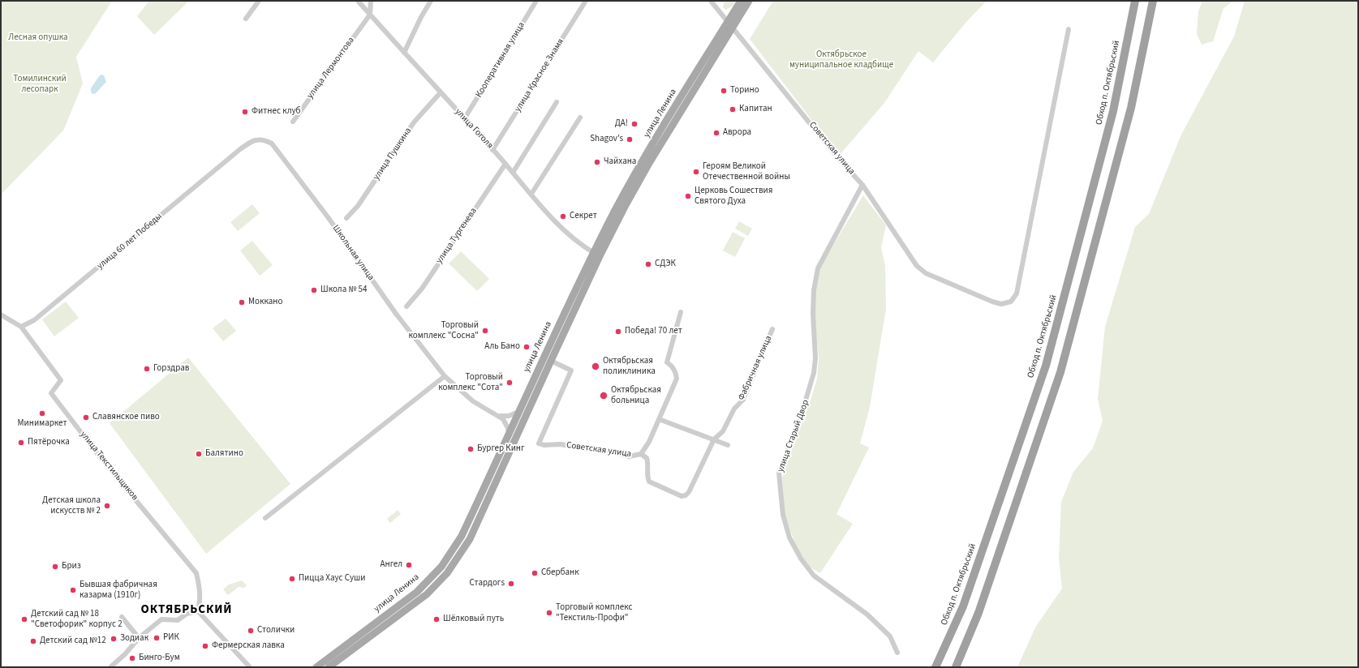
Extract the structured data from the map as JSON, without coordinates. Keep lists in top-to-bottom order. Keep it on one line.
{"streets":{"highway":["Обход п. Октябрьский"],"main road":["улица Ленина"],"street":["Кооперативная улица","улица Лермонтова","улица Красное Знамя","улица Гоголя","Советская улица","улица Пушкина","улица Тургенева","улица 60 лет Победы","Школьная улица","Фабричная улица","улица Старый Двор","улица Текстильщиков"]},"crossings":[["Кооперативная улица","улица Гоголя"],["улица Лермонтова","улица Гоголя"],["улица Красное Знамя","улица Гоголя"],["улица Ленина","улица Гоголя"],["улица Ленина","Советская улица"],["улица Гоголя","улица Пушкина"],["улица Гоголя","улица Тургенева"],["Советская улица","Фабричная улица"],["Советская улица","улица Старый Двор"],["улица 60 лет Победы","Школьная улица"],["улица 60 лет Победы","улица Текстильщиков"]],"districts":["ОКТЯБРЬСКИЙ"],"parks":["Лесная опушка","Октябрьское муниципальное кладбище","Томилинский лесопарк"],"places":["Торино","Капитан","Фитнес клуб","ДА!","Аврора","Shagov’s","Чайхана","Героям Великой Отечественной войны","Церковь Сошествия Святого Духа","Секрет","СДЭК","Школа № 54","Моккано","Торговый комплекс \"Сосна\"","Победа! 70 лет","Аль Бано","Октябрьская поликлиника","Горздрав","Торговый комплекс \"Сота\"","Октябрьская больница","Минимаркет","Славянское пиво","Пятёрочка","Бургер Кинг","Балятино","Детская школа искусств № 2","Ангел","Бриз","Сбербанк","Пицца Хаус Суши","Стардогs","Бывшая фабричная казарма (1910г)","Торговый комплекс \"Текстиль-Профи\"","Детский сад № 18 \"Светофорик\" корпус 2","Шёлковый путь","Столички","РИК","Зодиак","Детский сад №12","Фермерская лавка","Бинго-Бум"]}
